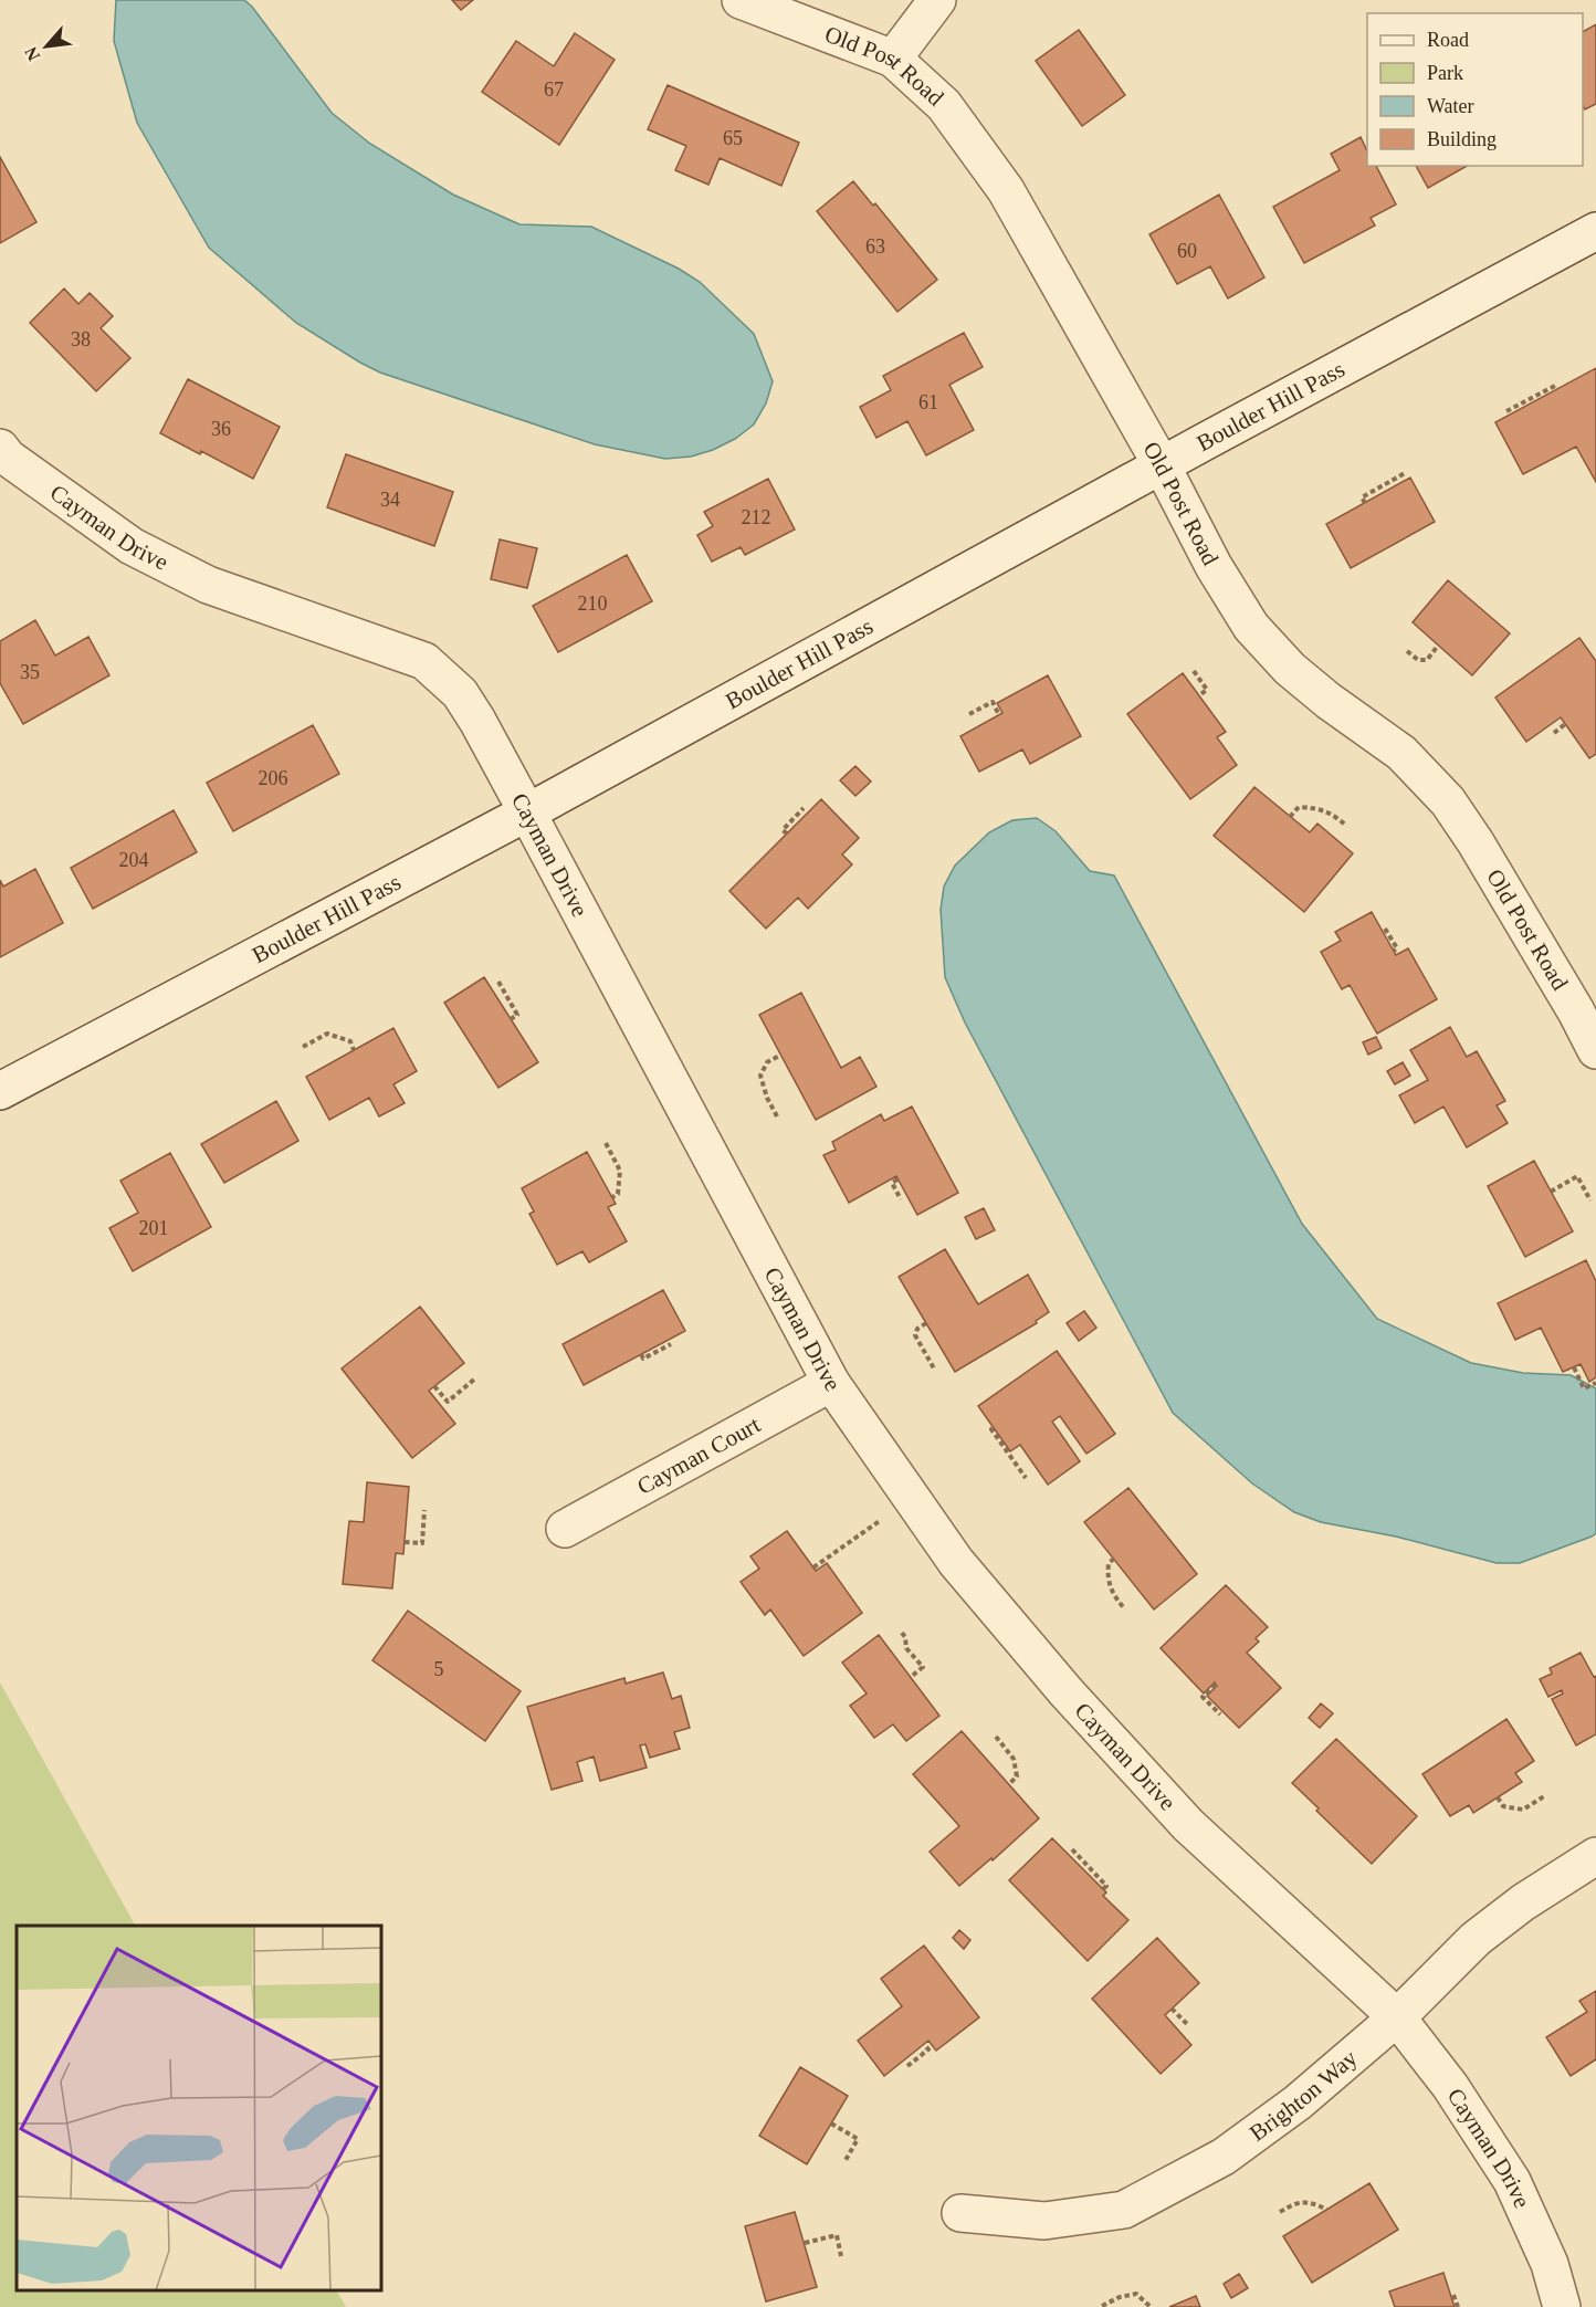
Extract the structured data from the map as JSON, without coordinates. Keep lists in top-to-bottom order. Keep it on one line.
{"streets":{"street":["Old Post Road","Boulder Hill Pass","Cayman Drive","Cayman Court","Brighton Way"]},"crossings":[["Old Post Road","Boulder Hill Pass"],["Boulder Hill Pass","Cayman Drive"],["Cayman Drive","Cayman Court"],["Cayman Drive","Brighton Way"]],"house_numbers":["67","65","63","60","38","61","36","34","212","210","35","206","204","201","5"],"legend":["Road","Park","Water","Building"],"north":"bottom left"}
